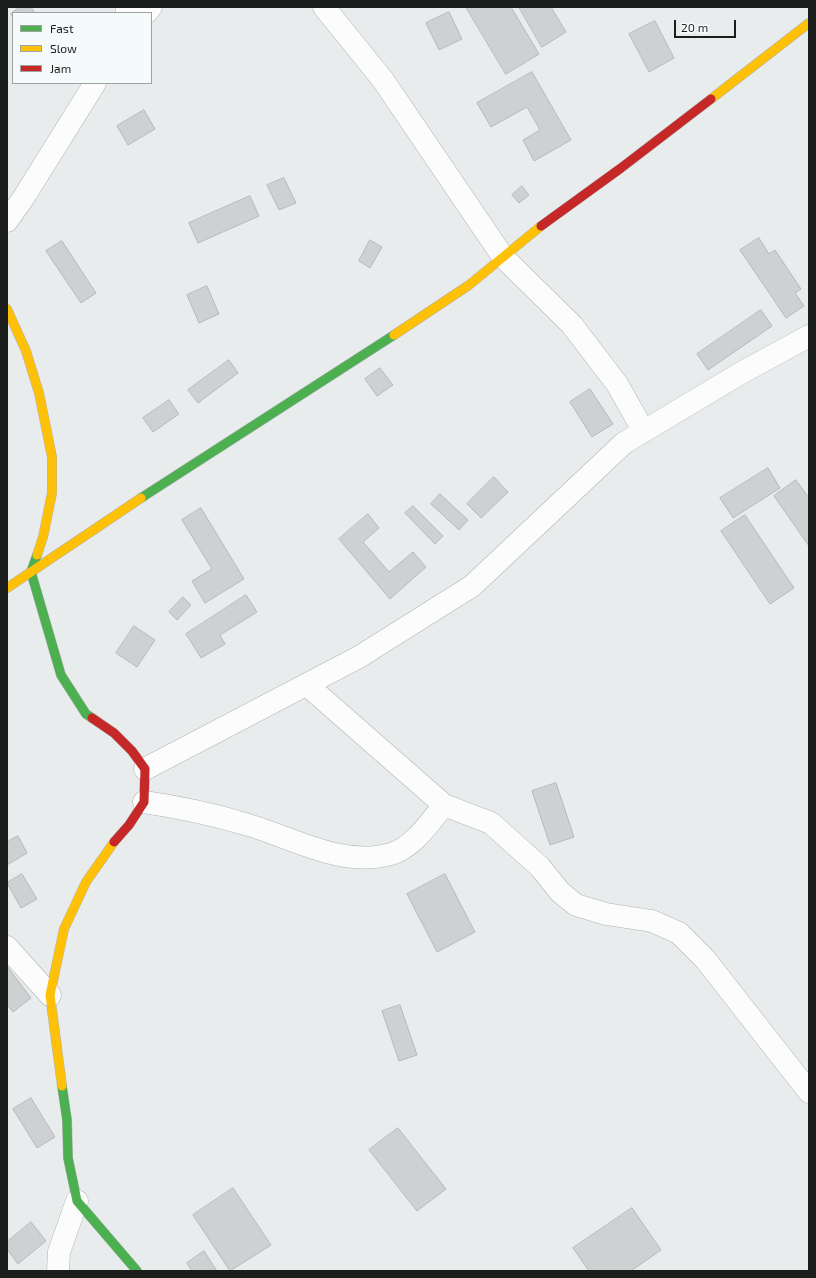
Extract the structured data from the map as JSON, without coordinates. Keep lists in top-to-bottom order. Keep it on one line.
{"legend":["Fast","Slow","Jam"],"scale_bar":"20 m"}
